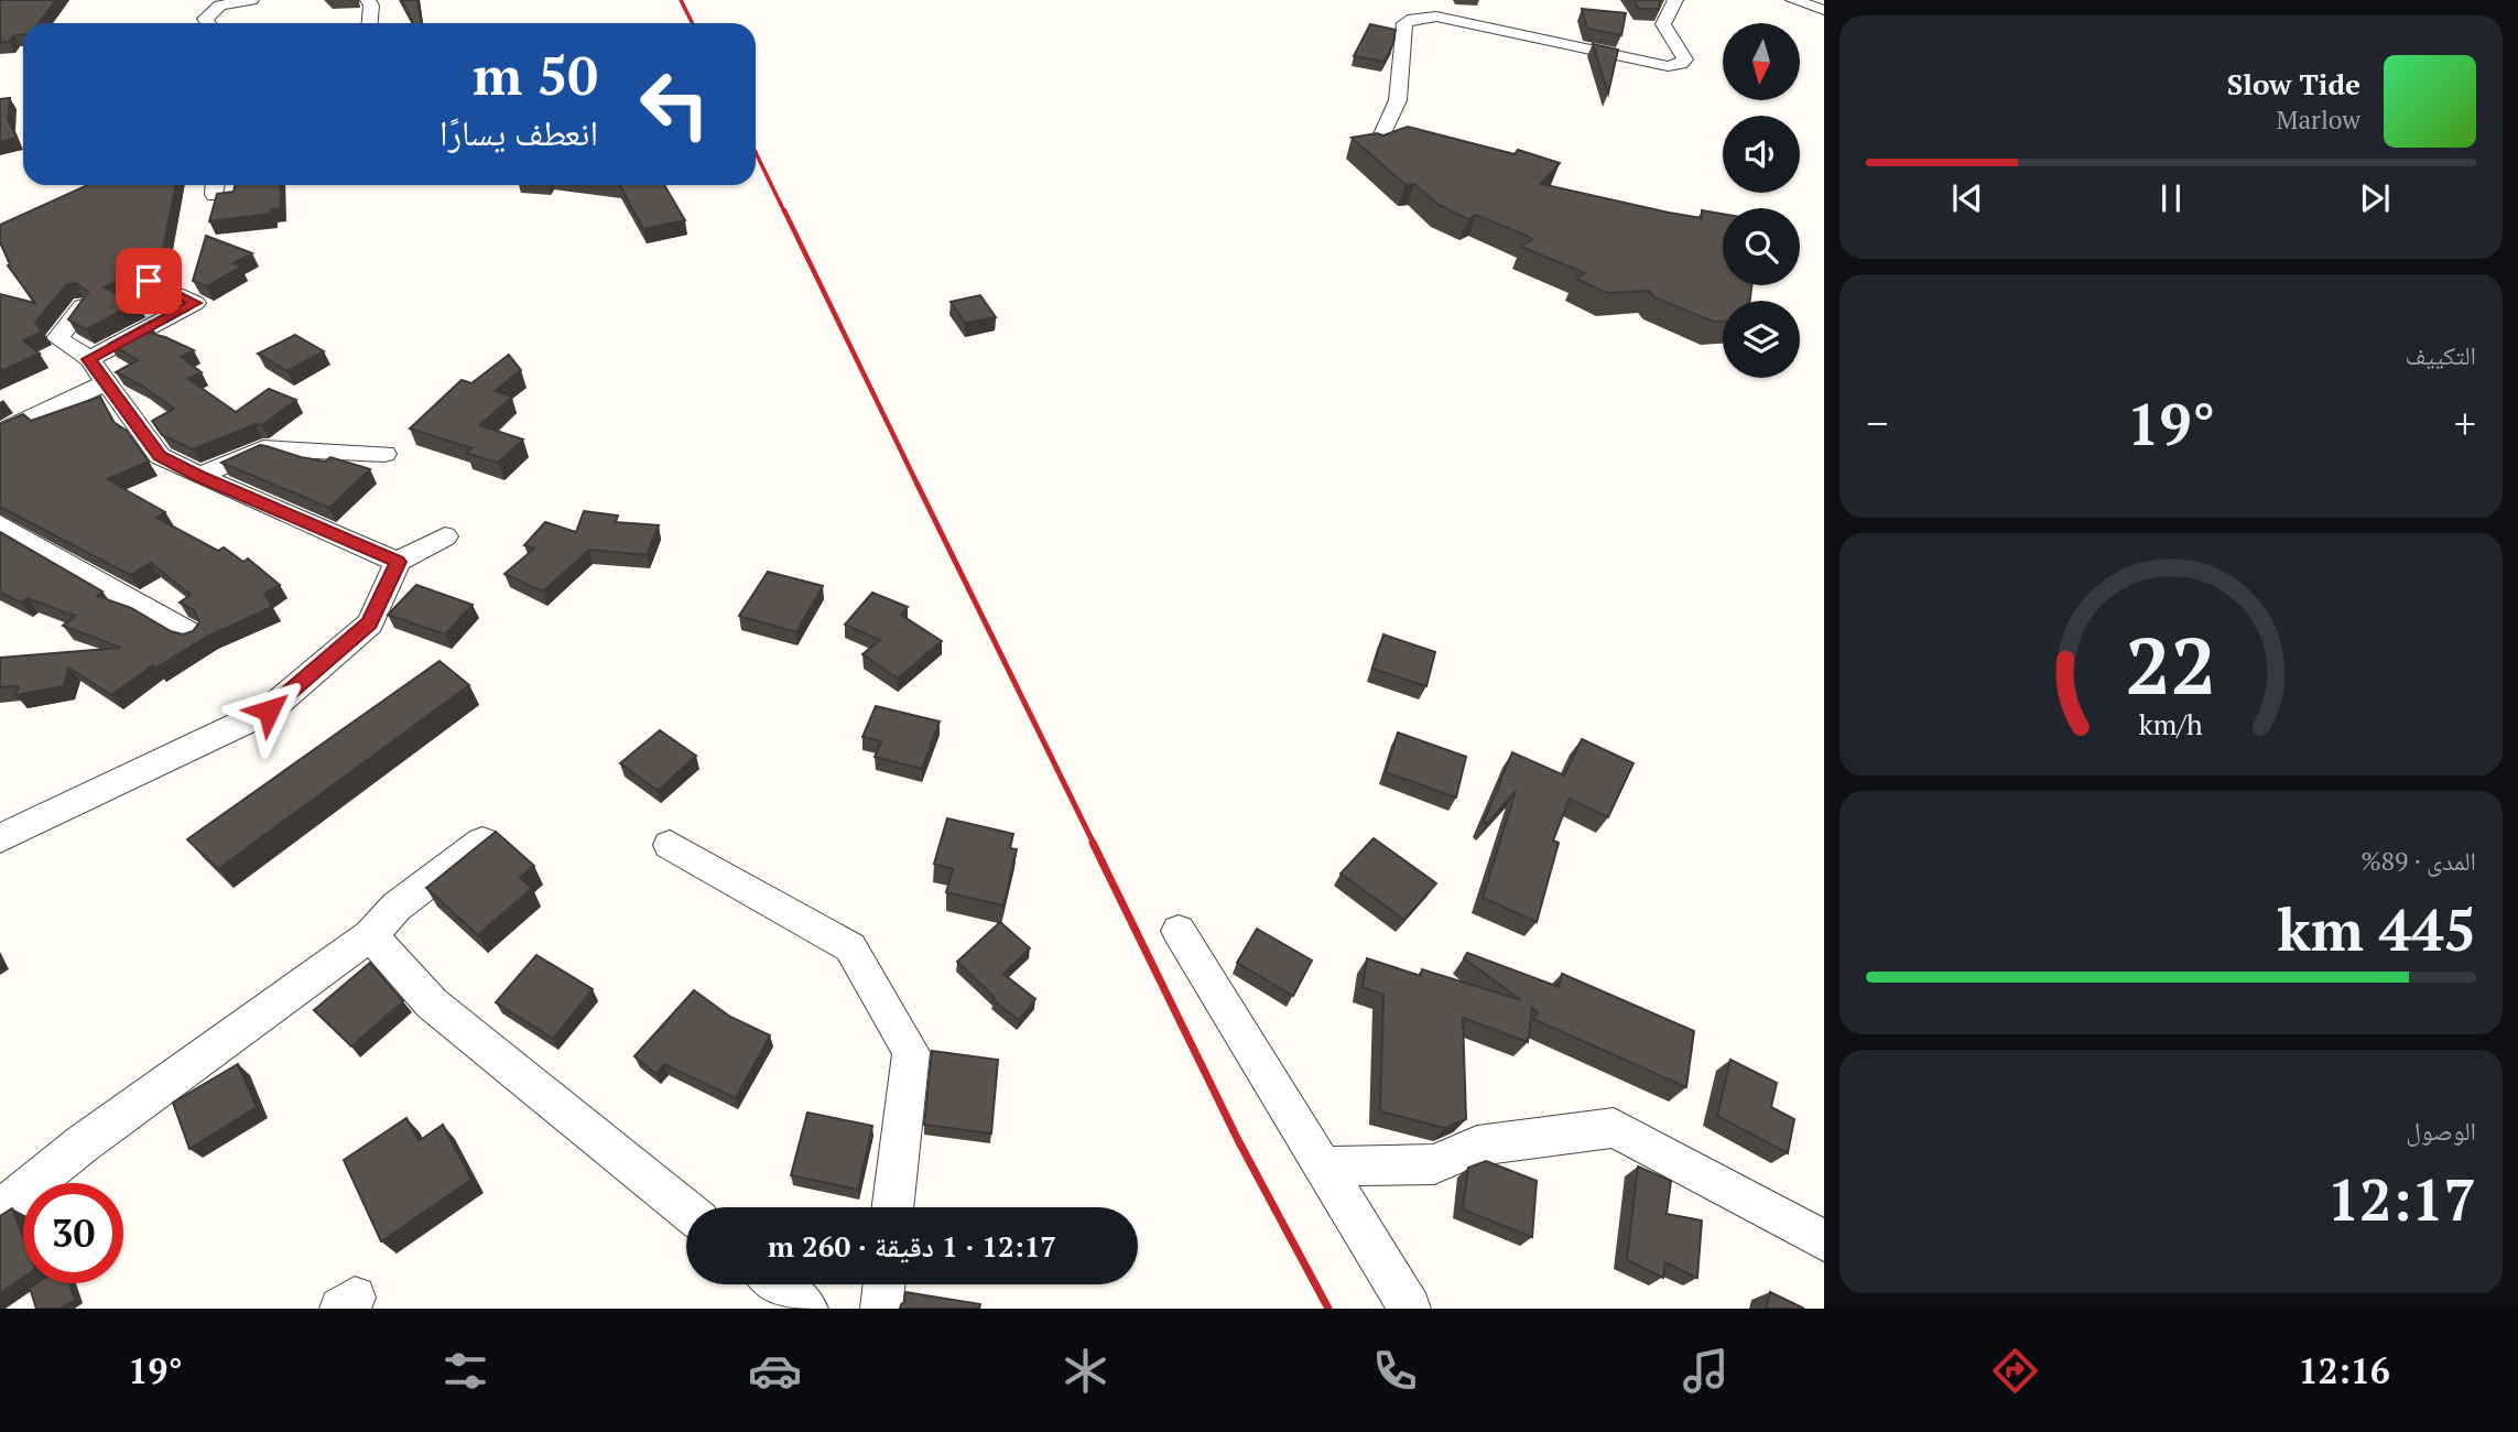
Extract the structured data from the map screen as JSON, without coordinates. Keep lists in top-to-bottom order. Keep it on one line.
{"north":"bottom","page":{"turn":["50 m","انعطف يسارًا"],"song":["Slow Tide","Marlow"],"tile":["التكييف",["المدى · 89%","445 km"],["الوصول","12:17"]],"heat":["−","19°","+"],"limit":"30","trip":"12:17 · 1 دقيقة · 260 m","tabs":["12:16","19°"],"gauge":["22","km/h"]}}
